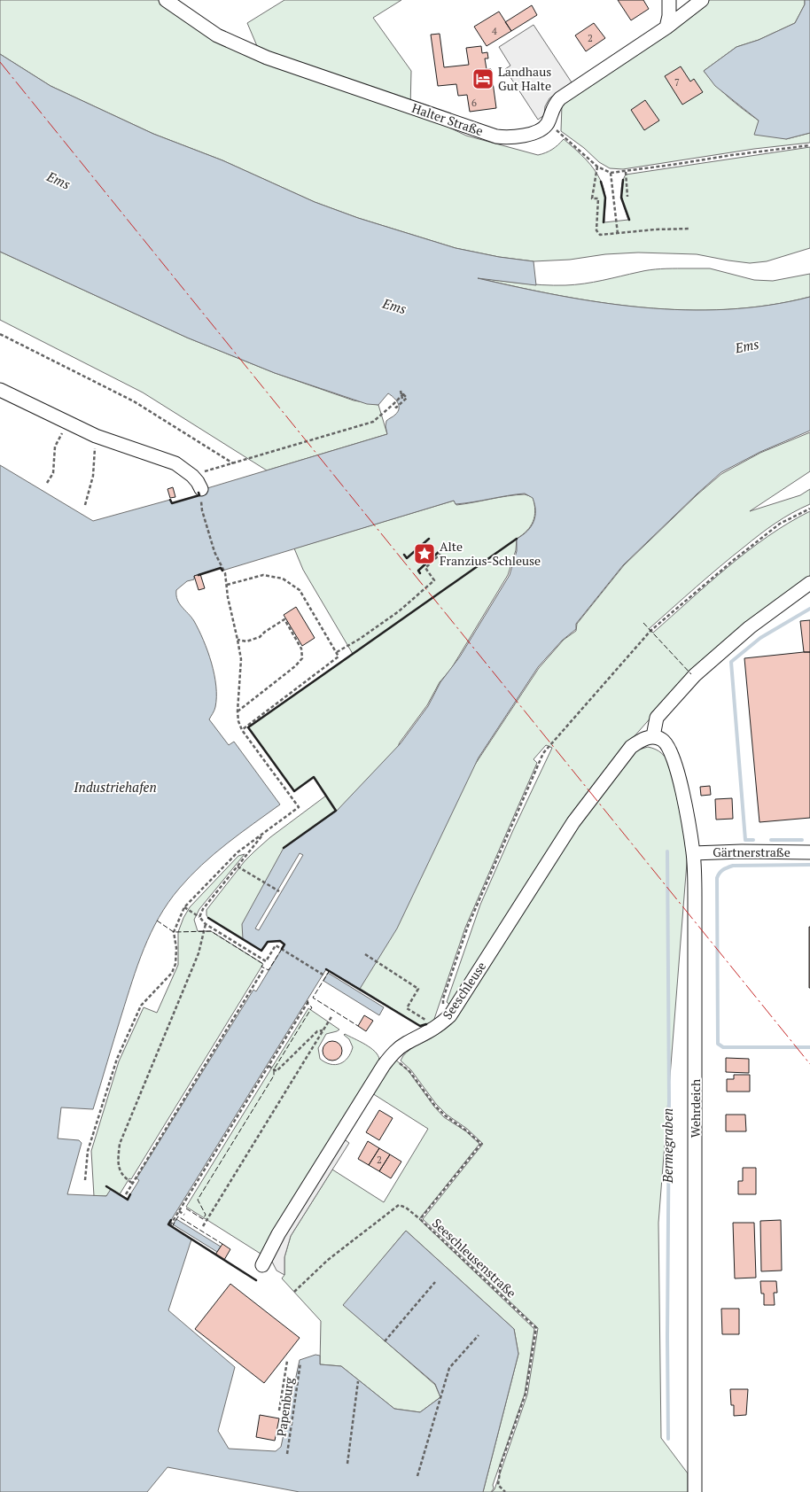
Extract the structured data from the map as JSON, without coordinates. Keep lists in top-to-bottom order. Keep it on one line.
{"streets":{"street":["Halter Straße","Gärtnerstraße","Seeschleuse","Wehrdeich"],"path":["Seeschleusenstraße","Papenburg"]},"crossings":[["Gärtnerstraße","Wehrdeich"],["Seeschleuse","Wehrdeich"],["Seeschleuse","Seeschleusenstraße"]],"water":["Ems","Industriehafen","Bermegraben"],"places":{"hotel":["Landhaus Gut Halte"],"place":["Alte Franzius-Schleuse"]},"house_numbers":["4","2","7","6","2"]}
